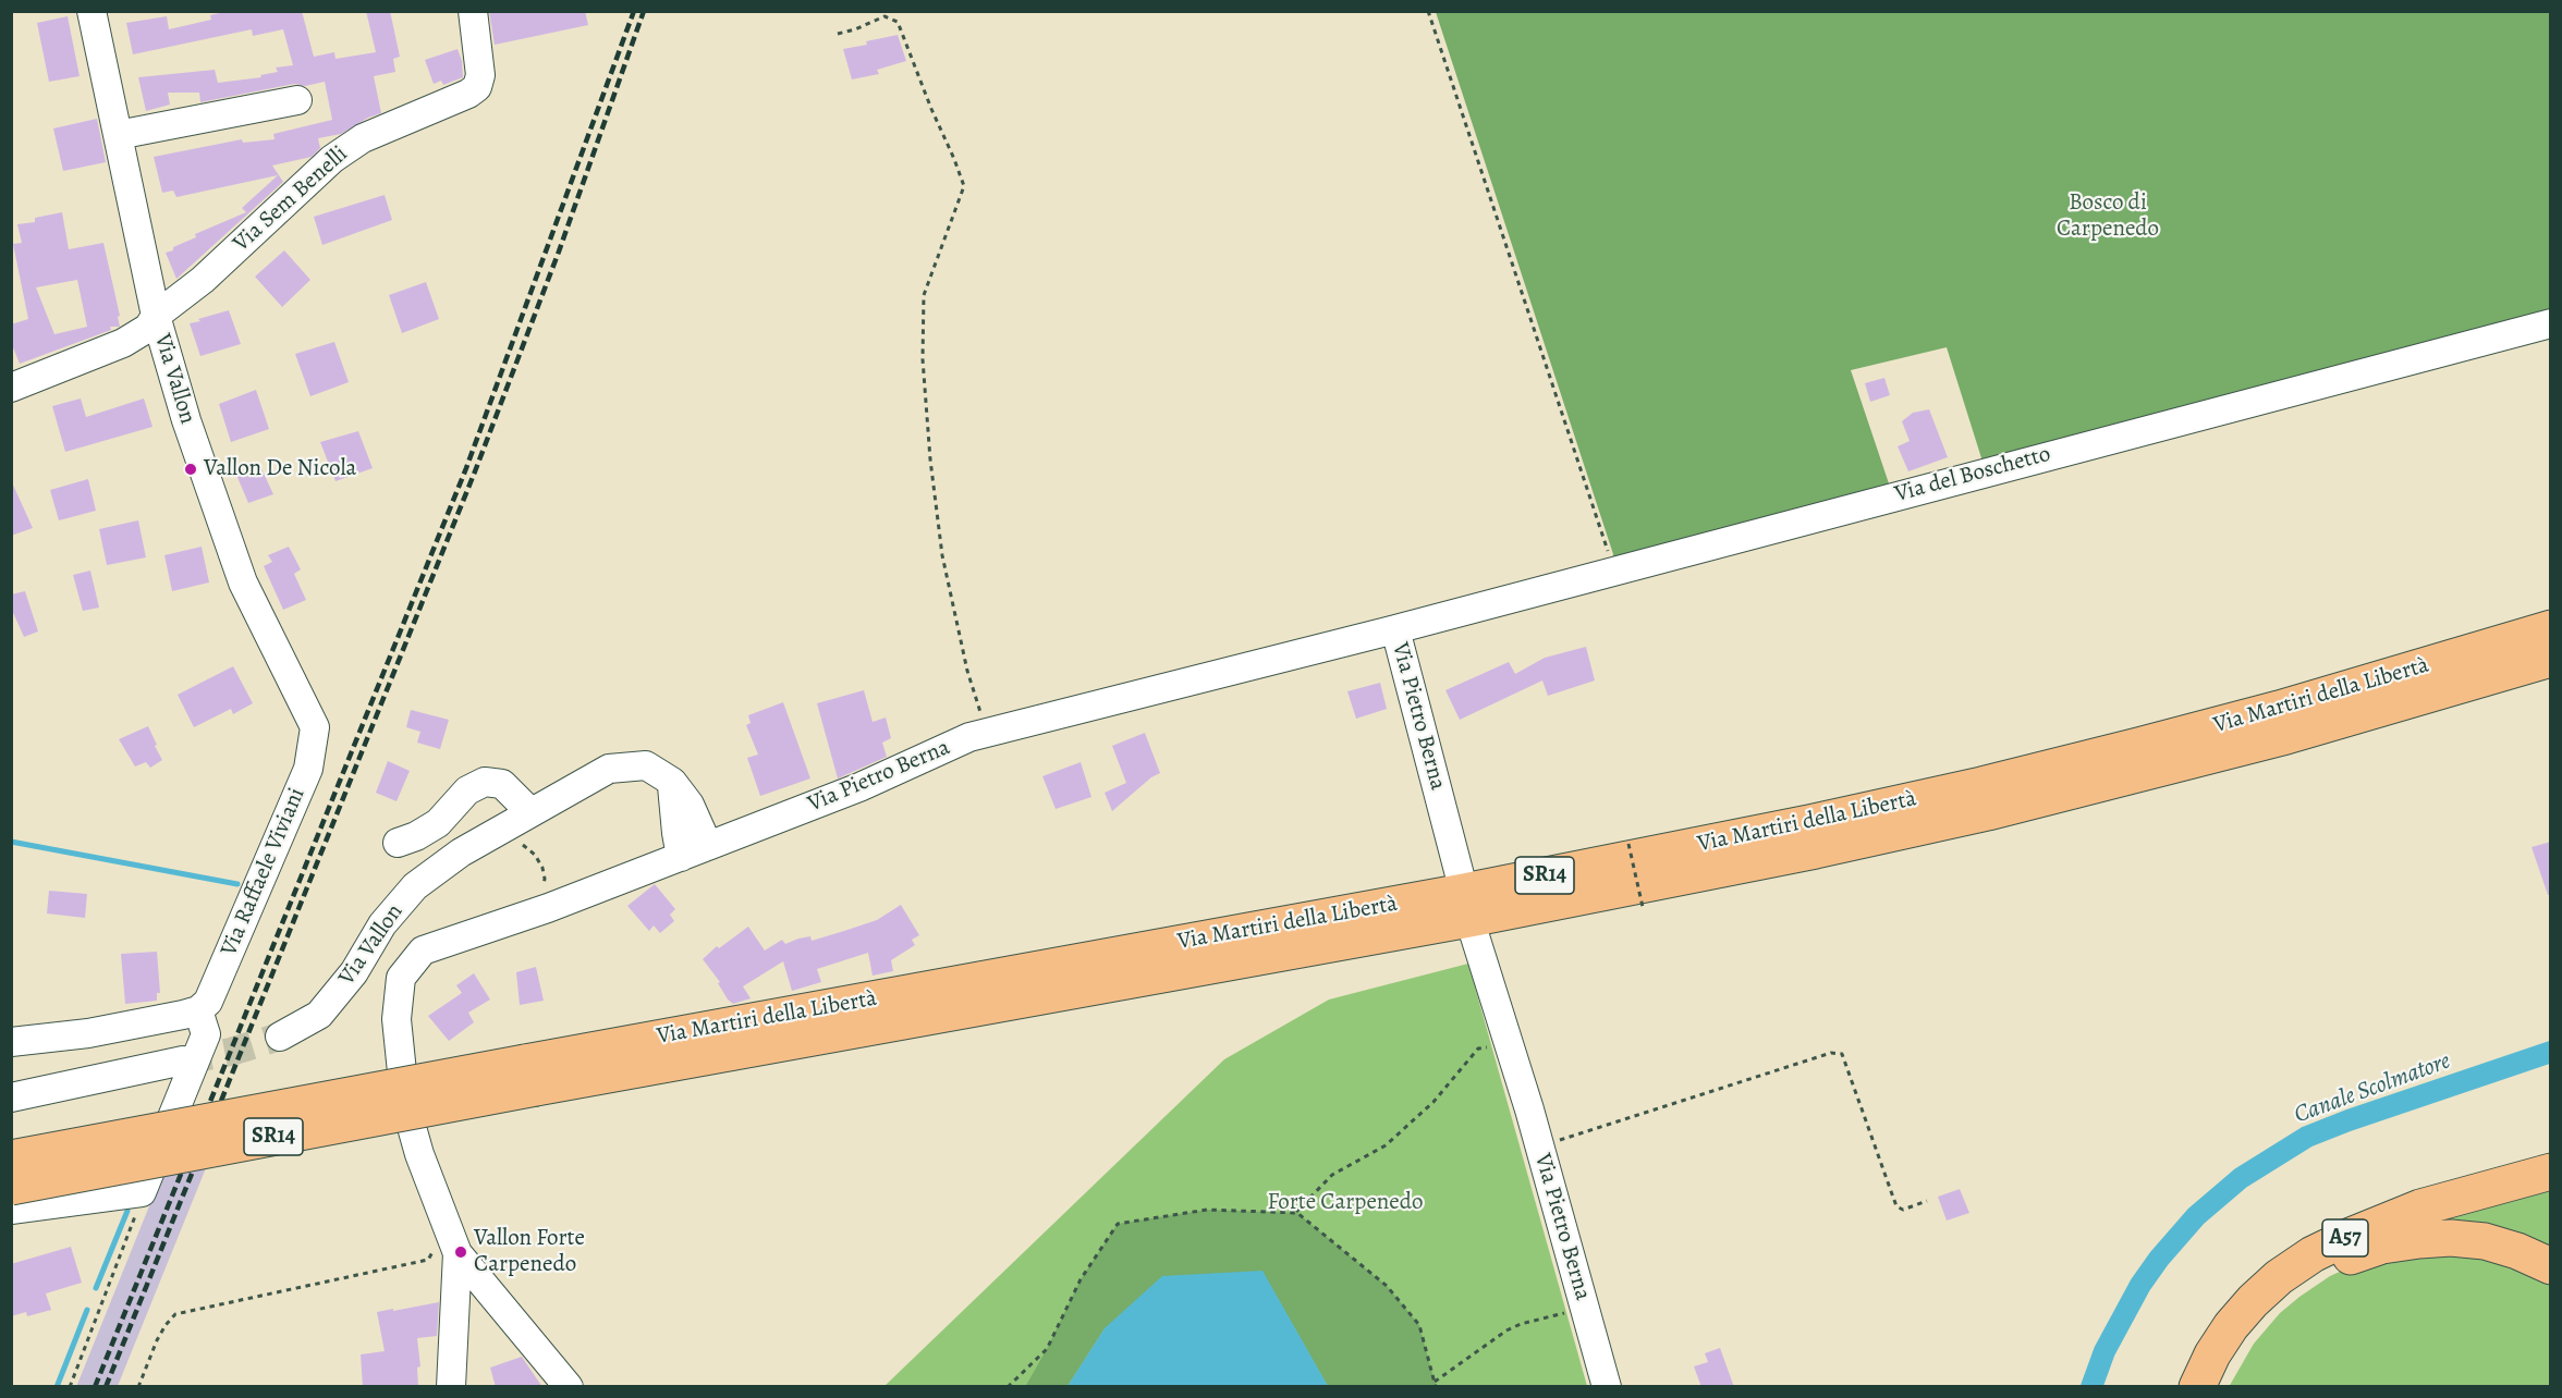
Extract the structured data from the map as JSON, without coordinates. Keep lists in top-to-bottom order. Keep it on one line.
{"streets":{"main road":["Via Martiri della Libertà","SR14","A57"],"street":["Via Sem Benelli","Via Vallon","Via del Boschetto","Via Pietro Berna","Via Raffaele Viviani"]},"crossings":[["Via Sem Benelli","Via Vallon"],["Via Vallon","Via Pietro Berna"],["Via Vallon","Via Raffaele Viviani"],["Via del Boschetto","Via Pietro Berna"],["Via Martiri della Libertà","Via Pietro Berna"]],"water":["Canale Scolmatore"],"parks":["Bosco di Carpenedo","Forte Carpenedo"],"places":["Vallon De Nicola","Vallon Forte Carpenedo"]}
